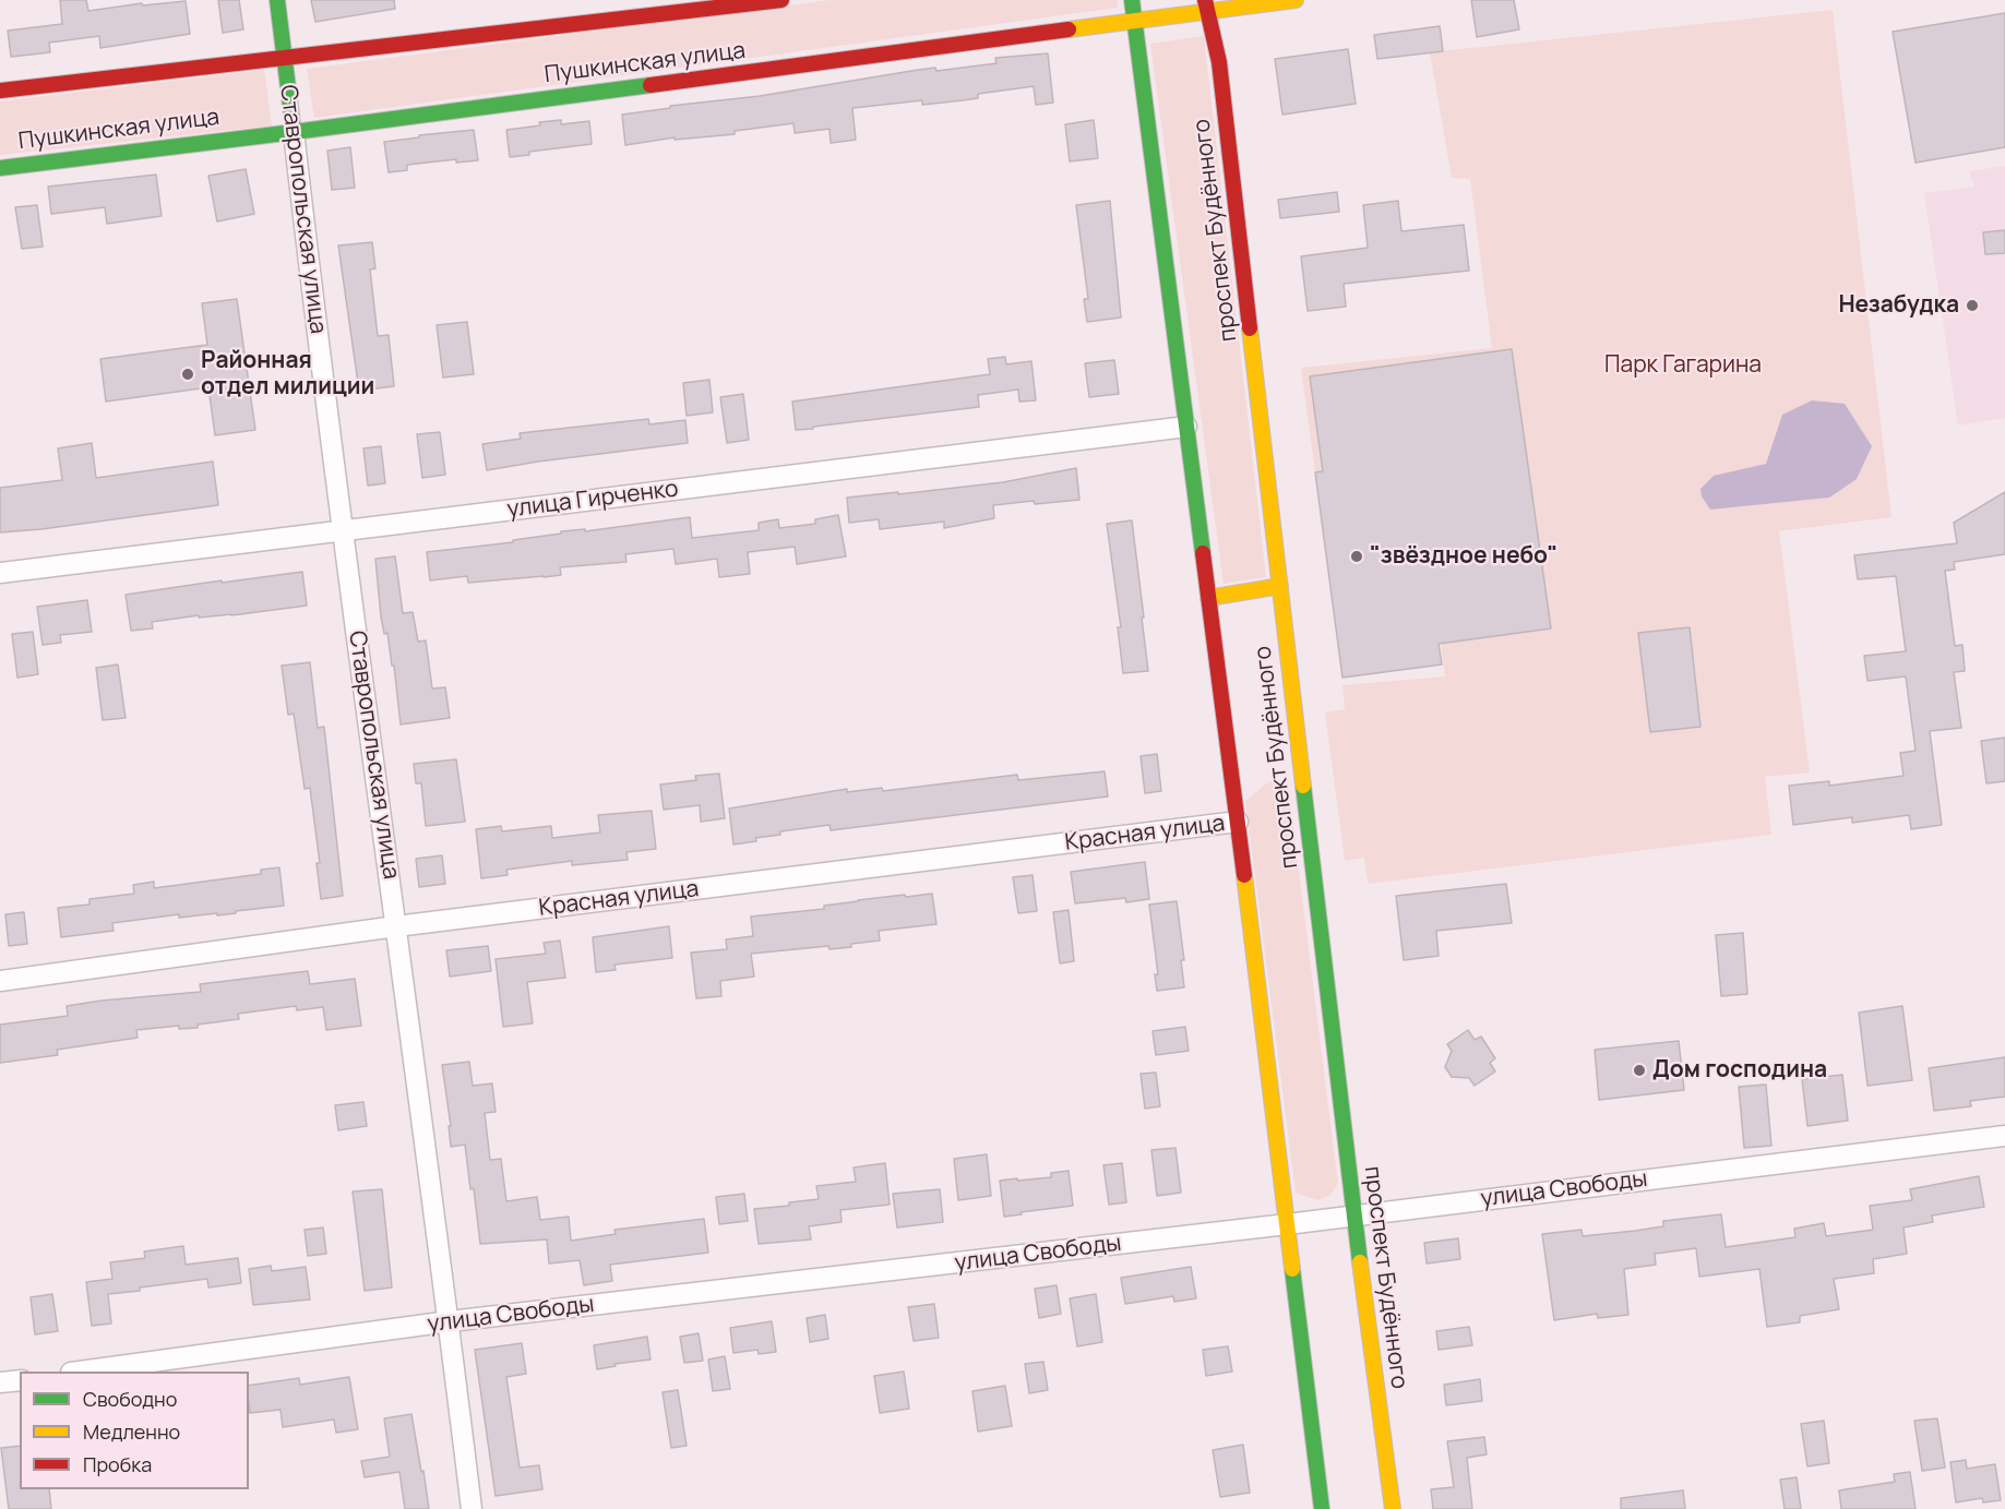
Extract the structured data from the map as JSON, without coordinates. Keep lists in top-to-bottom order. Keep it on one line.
{"streets":{"main road":["Пушкинская улица","Ставропольская улица","проспект Будённого"],"street":["улица Гирченко","Красная улица","улица Свободы"]},"crossings":[["Пушкинская улица","Ставропольская улица"],["Пушкинская улица","проспект Будённого"],["Ставропольская улица","улица Гирченко"],["Ставропольская улица","Красная улица"],["Ставропольская улица","улица Свободы"],["проспект Будённого","улица Гирченко"],["проспект Будённого","Красная улица"],["проспект Будённого","улица Свободы"]],"parks":["Парк Гагарина"],"places":["Незабудка","Районная отдел милиции","\"звёздное небо\"","Дом господина"],"legend":["Свободно","Медленно","Пробка"]}
